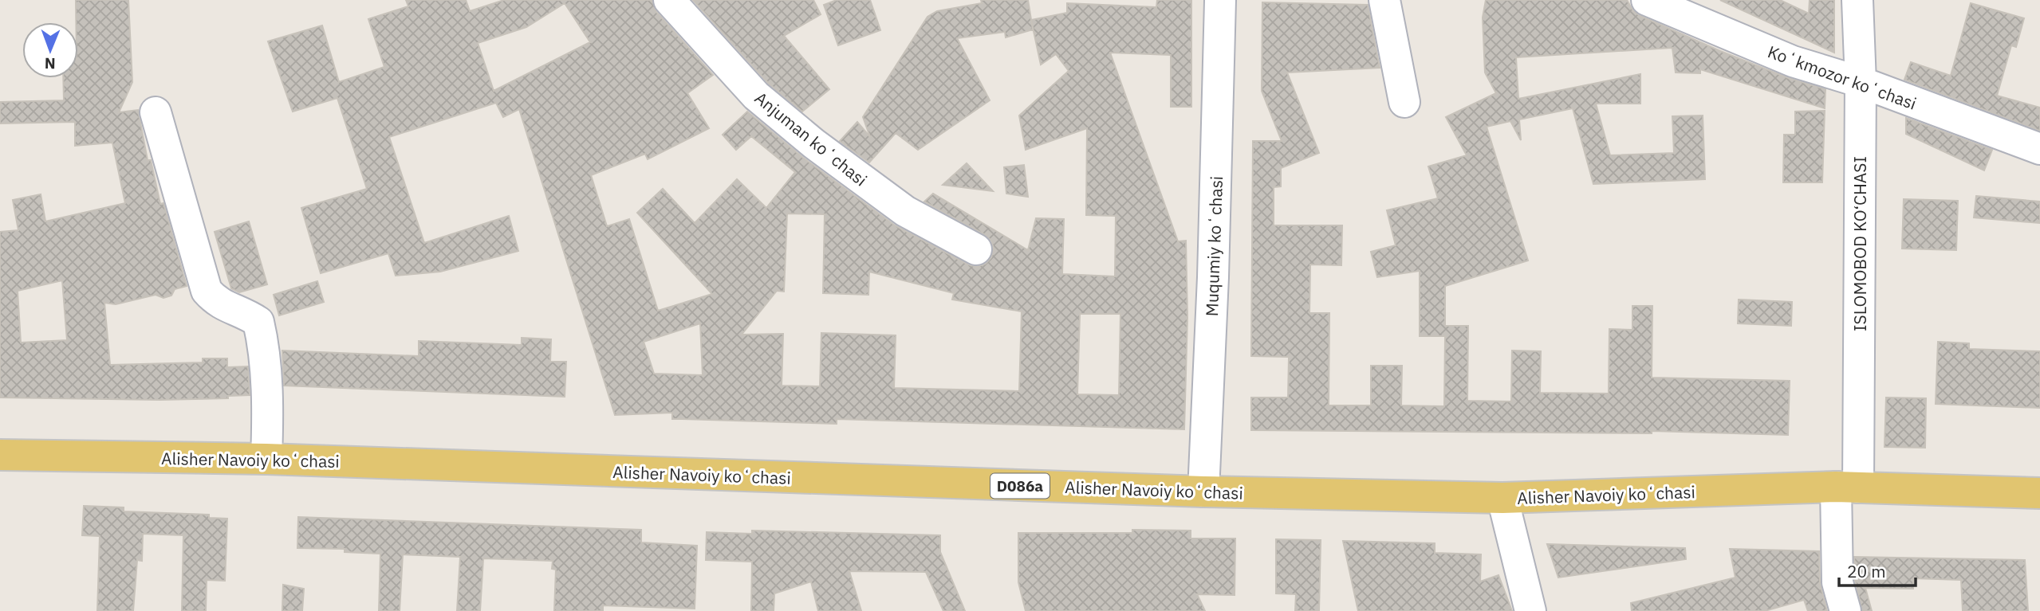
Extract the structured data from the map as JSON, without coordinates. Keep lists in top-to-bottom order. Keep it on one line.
{"streets":{"main road":["Alisher Navoiy koʻchasi","D086a"],"street":["Koʻkmozor koʻchasi","Anjuman koʻchasi","ISLOMOBOD KO‘CHASI","Muqumiy koʻchasi"]},"crossings":[["Koʻkmozor koʻchasi","ISLOMOBOD KO‘CHASI"],["ISLOMOBOD KO‘CHASI","Alisher Navoiy koʻchasi"],["Muqumiy koʻchasi","Alisher Navoiy koʻchasi"]],"scale_bar":"20 m","north":"bottom"}
